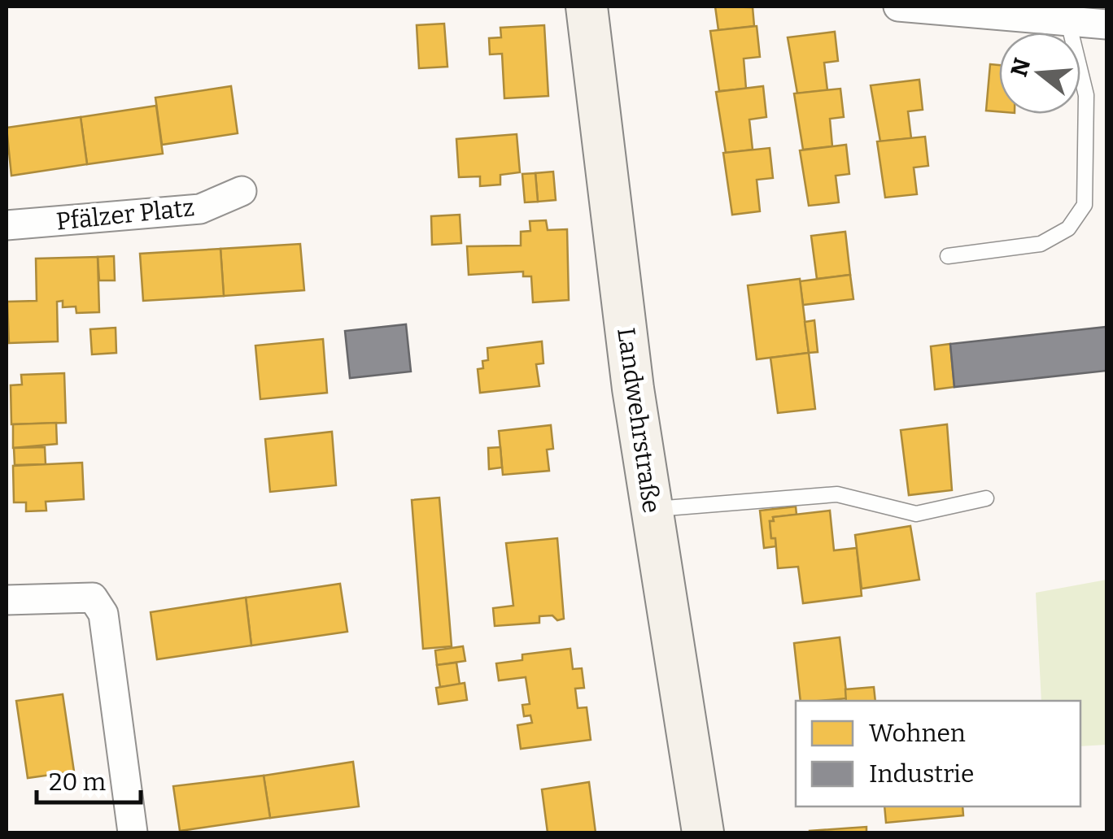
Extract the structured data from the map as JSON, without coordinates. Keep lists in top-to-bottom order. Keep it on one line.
{"streets":{"main road":["Landwehrstraße"],"street":["Pfälzer Platz"]},"legend":["Wohnen","Industrie"],"scale_bar":"20 m","north":"left"}
